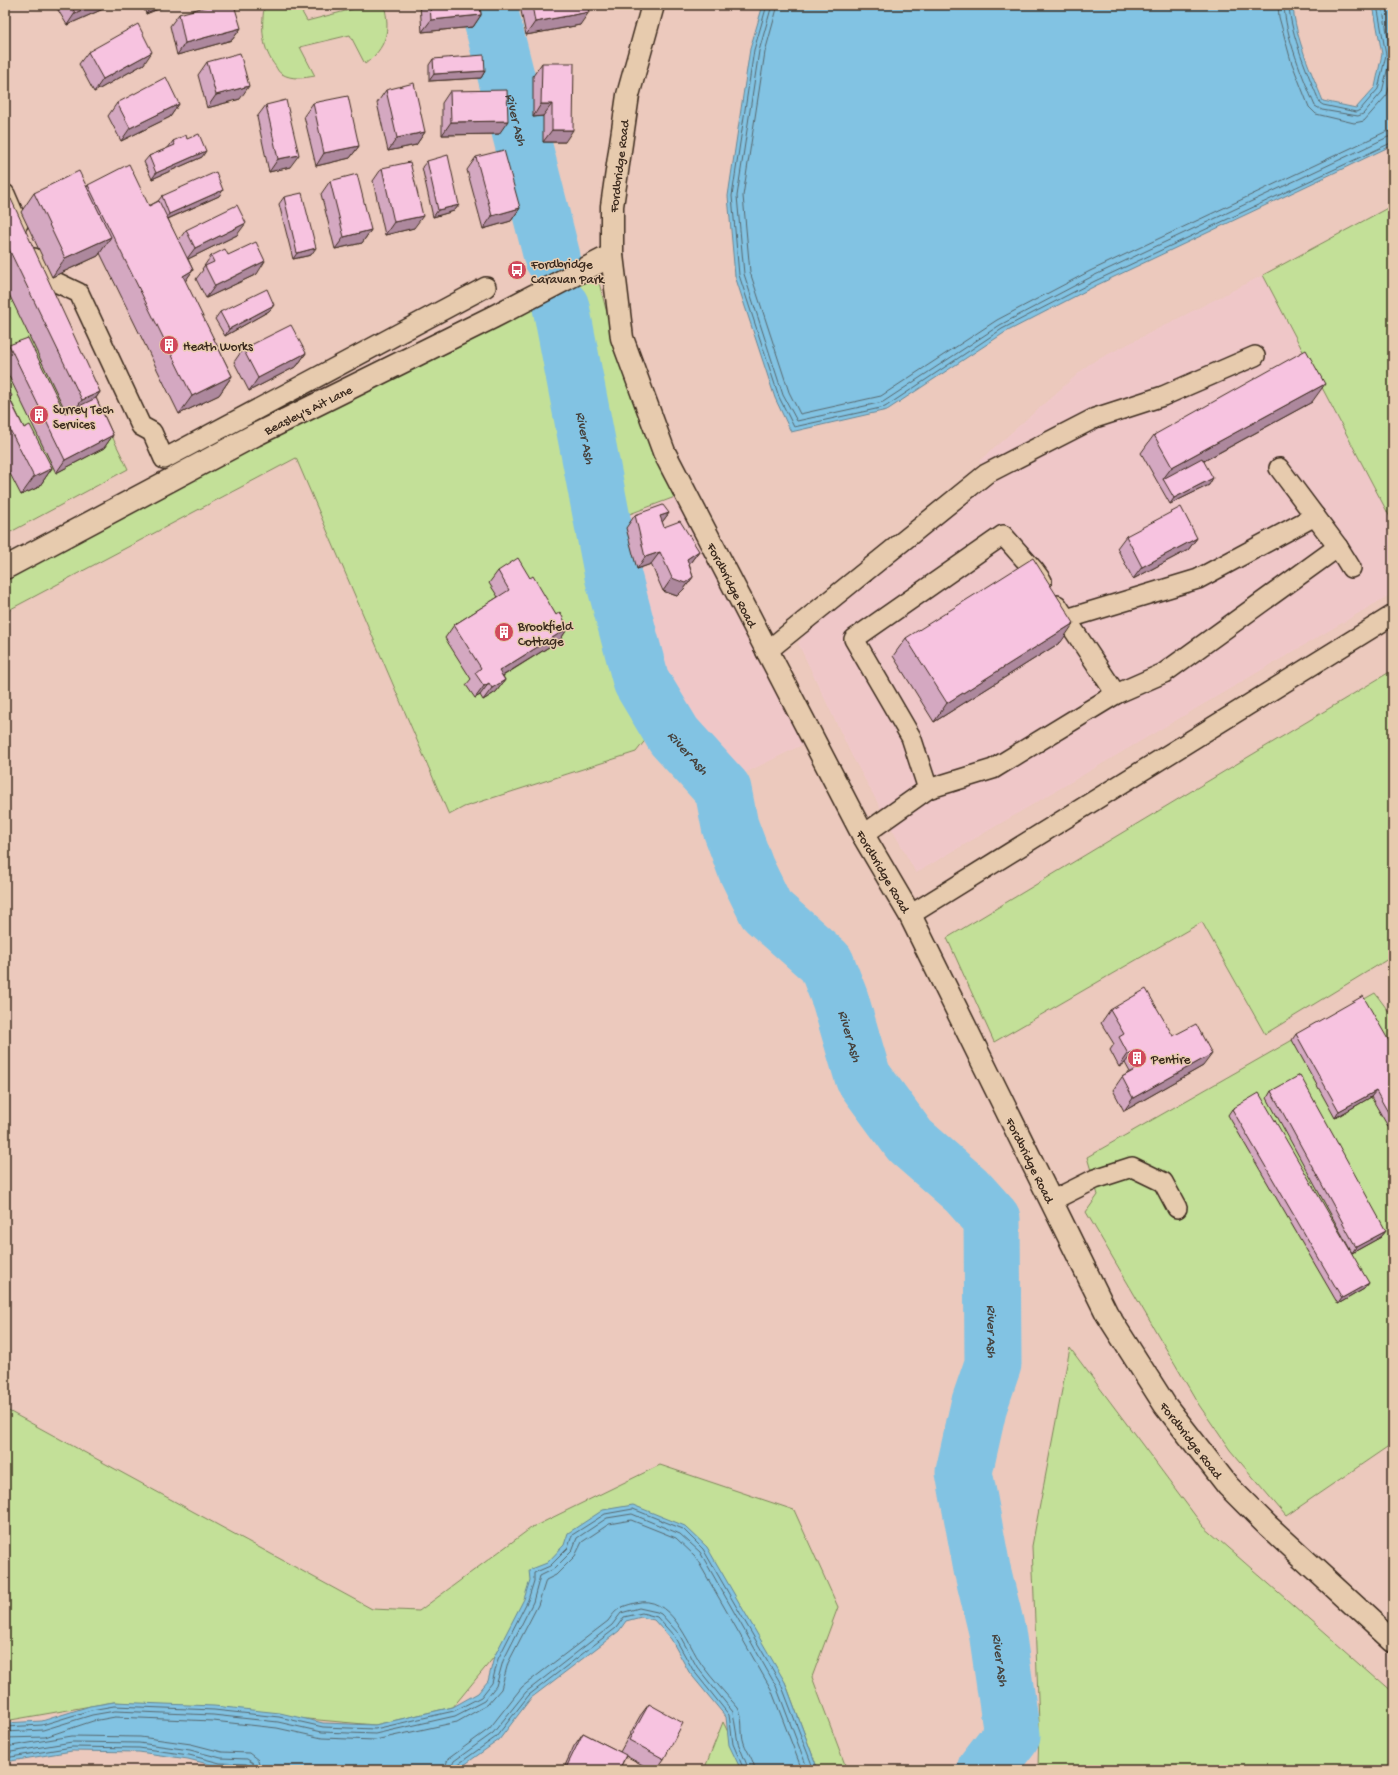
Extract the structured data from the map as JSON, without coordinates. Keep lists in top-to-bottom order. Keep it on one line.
{"streets":{"street":["Fordbridge Road","Beasley's Ait Lane"]},"crossings":[["Fordbridge Road","Beasley's Ait Lane"]],"water":["River Ash"],"places":{"bus stop":["Fordbridge Caravan Park"],"building":["Heath Works","Surrey Tech Services","Brookfield Cottage","Pentire"]}}
